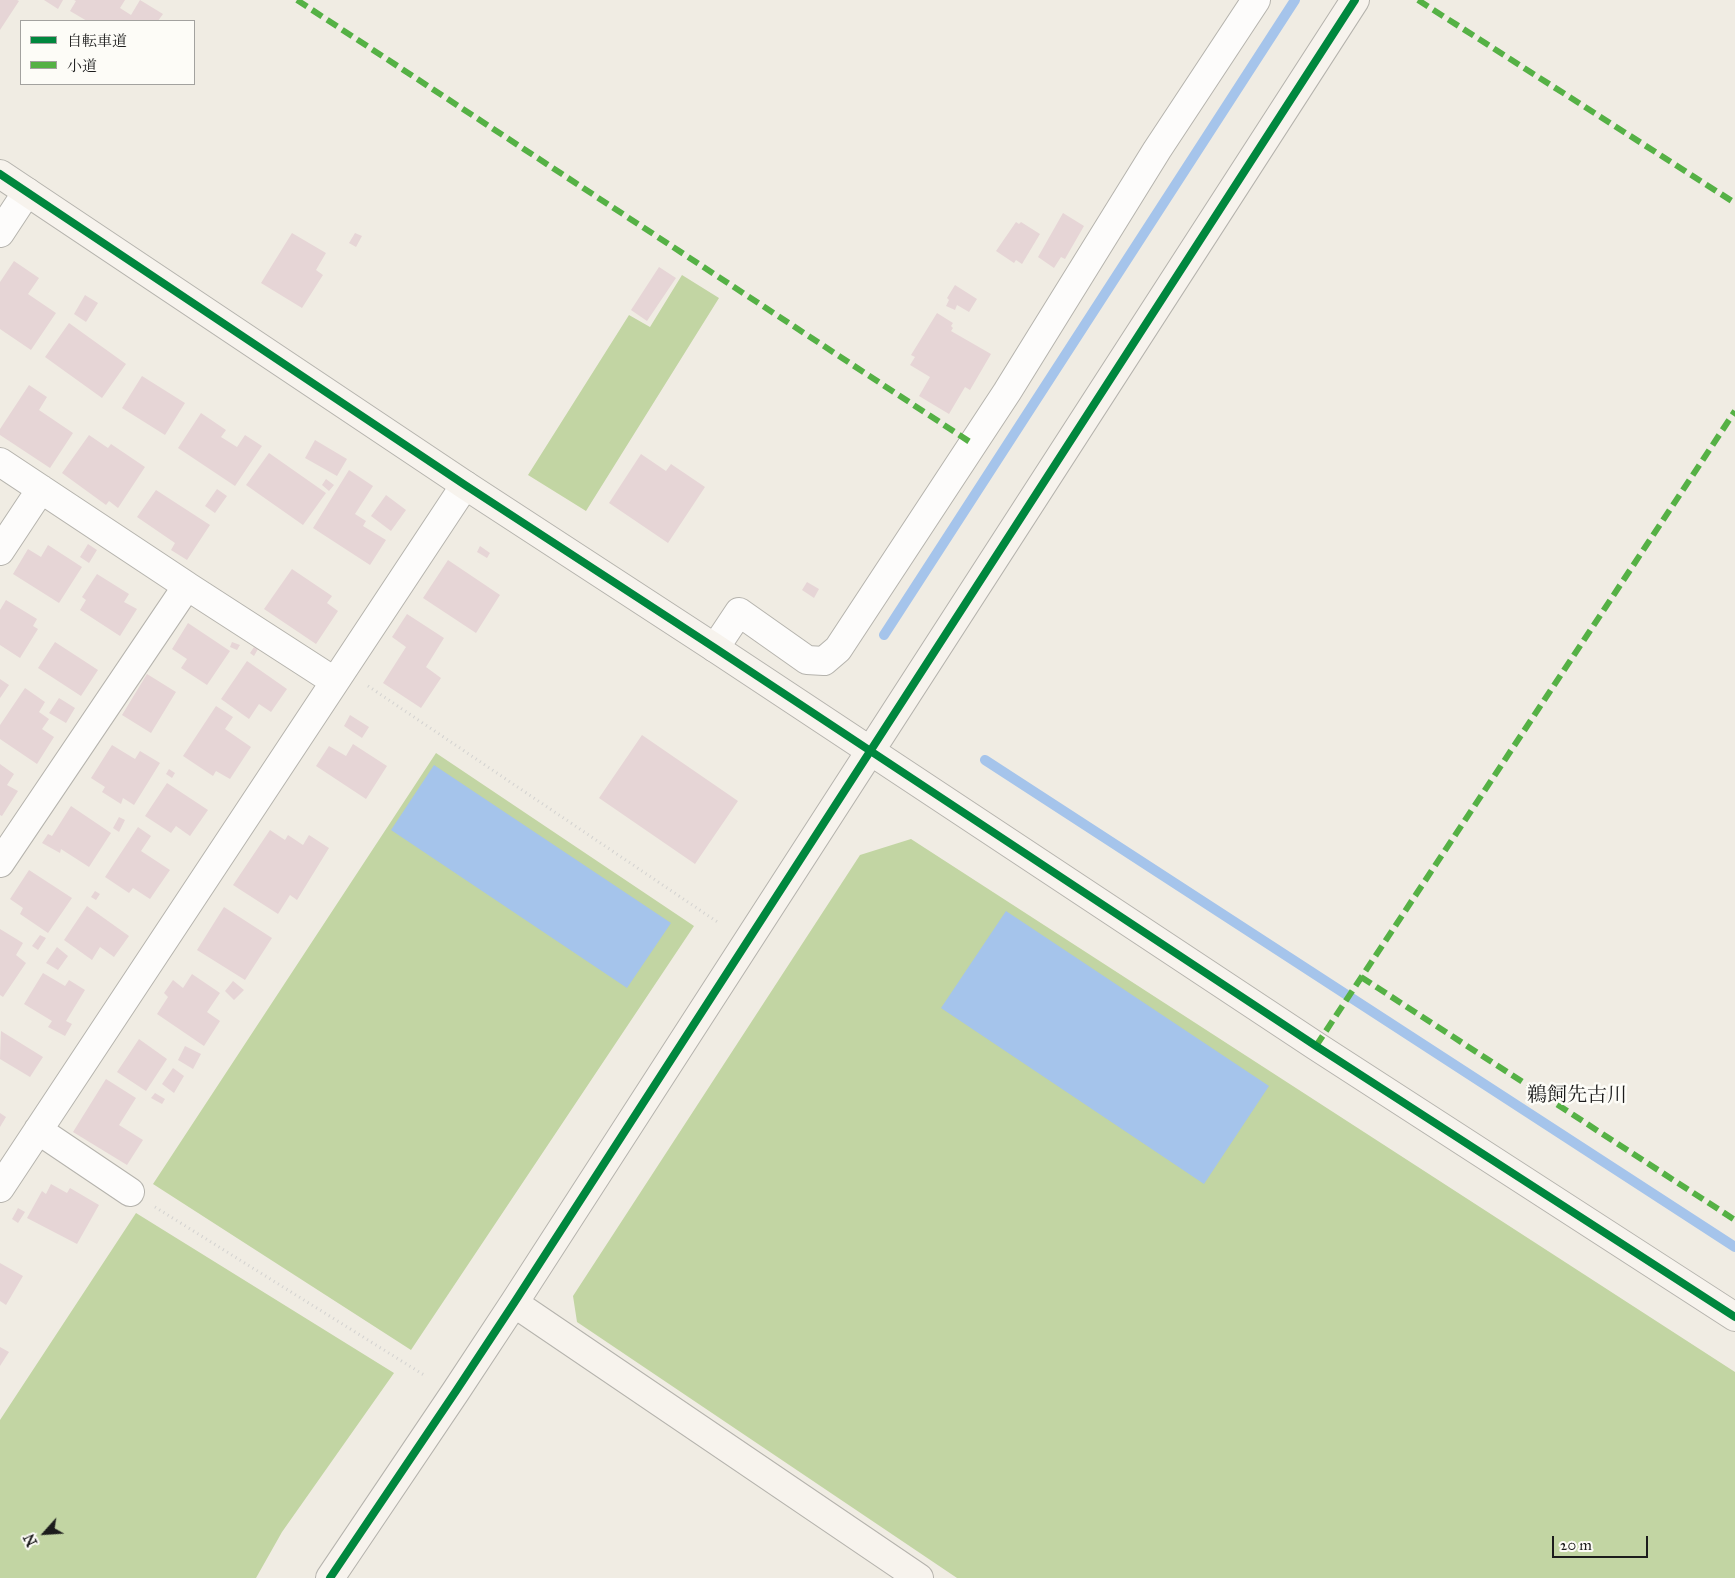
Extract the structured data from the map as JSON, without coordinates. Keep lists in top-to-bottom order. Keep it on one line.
{"districts":["鵜飼先古川"],"legend":["自転車道","小道"],"scale_bar":"20 m","north":"bottom left"}
